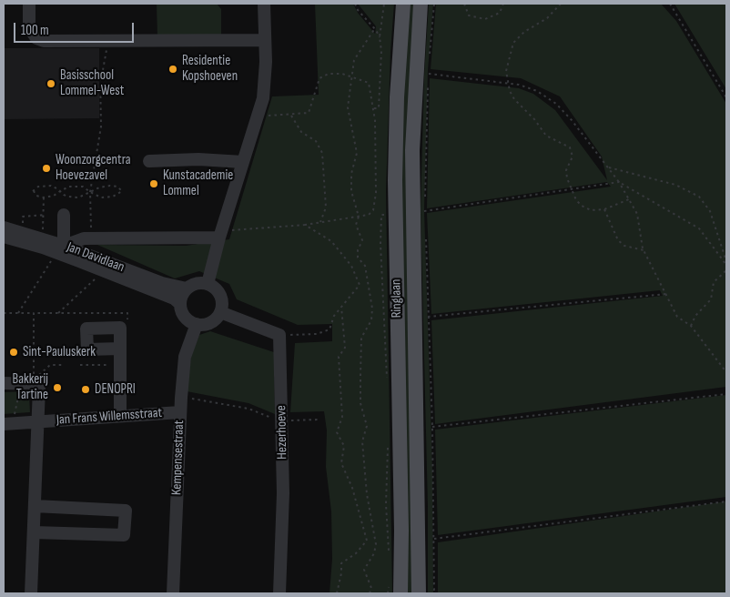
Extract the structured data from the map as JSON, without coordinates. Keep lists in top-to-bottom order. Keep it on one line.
{"streets":{"main road":["Ringlaan"],"street":["Jan Davidlaan","Jan Frans Willemsstraat","Hezerhoeve","Kempensestraat"]},"crossings":[["Jan Davidlaan","Kempensestraat"],["Jan Frans Willemsstraat","Kempensestraat"]],"places":["Residentie Kopshoeven","Basisschool Lommel-West","Woonzorgcentra Hoevezavel","Kunstacademie Lommel","Sint-Pauluskerk","Bakkerij Tartine","DENOPRI"],"scale_bar":"100 m"}
